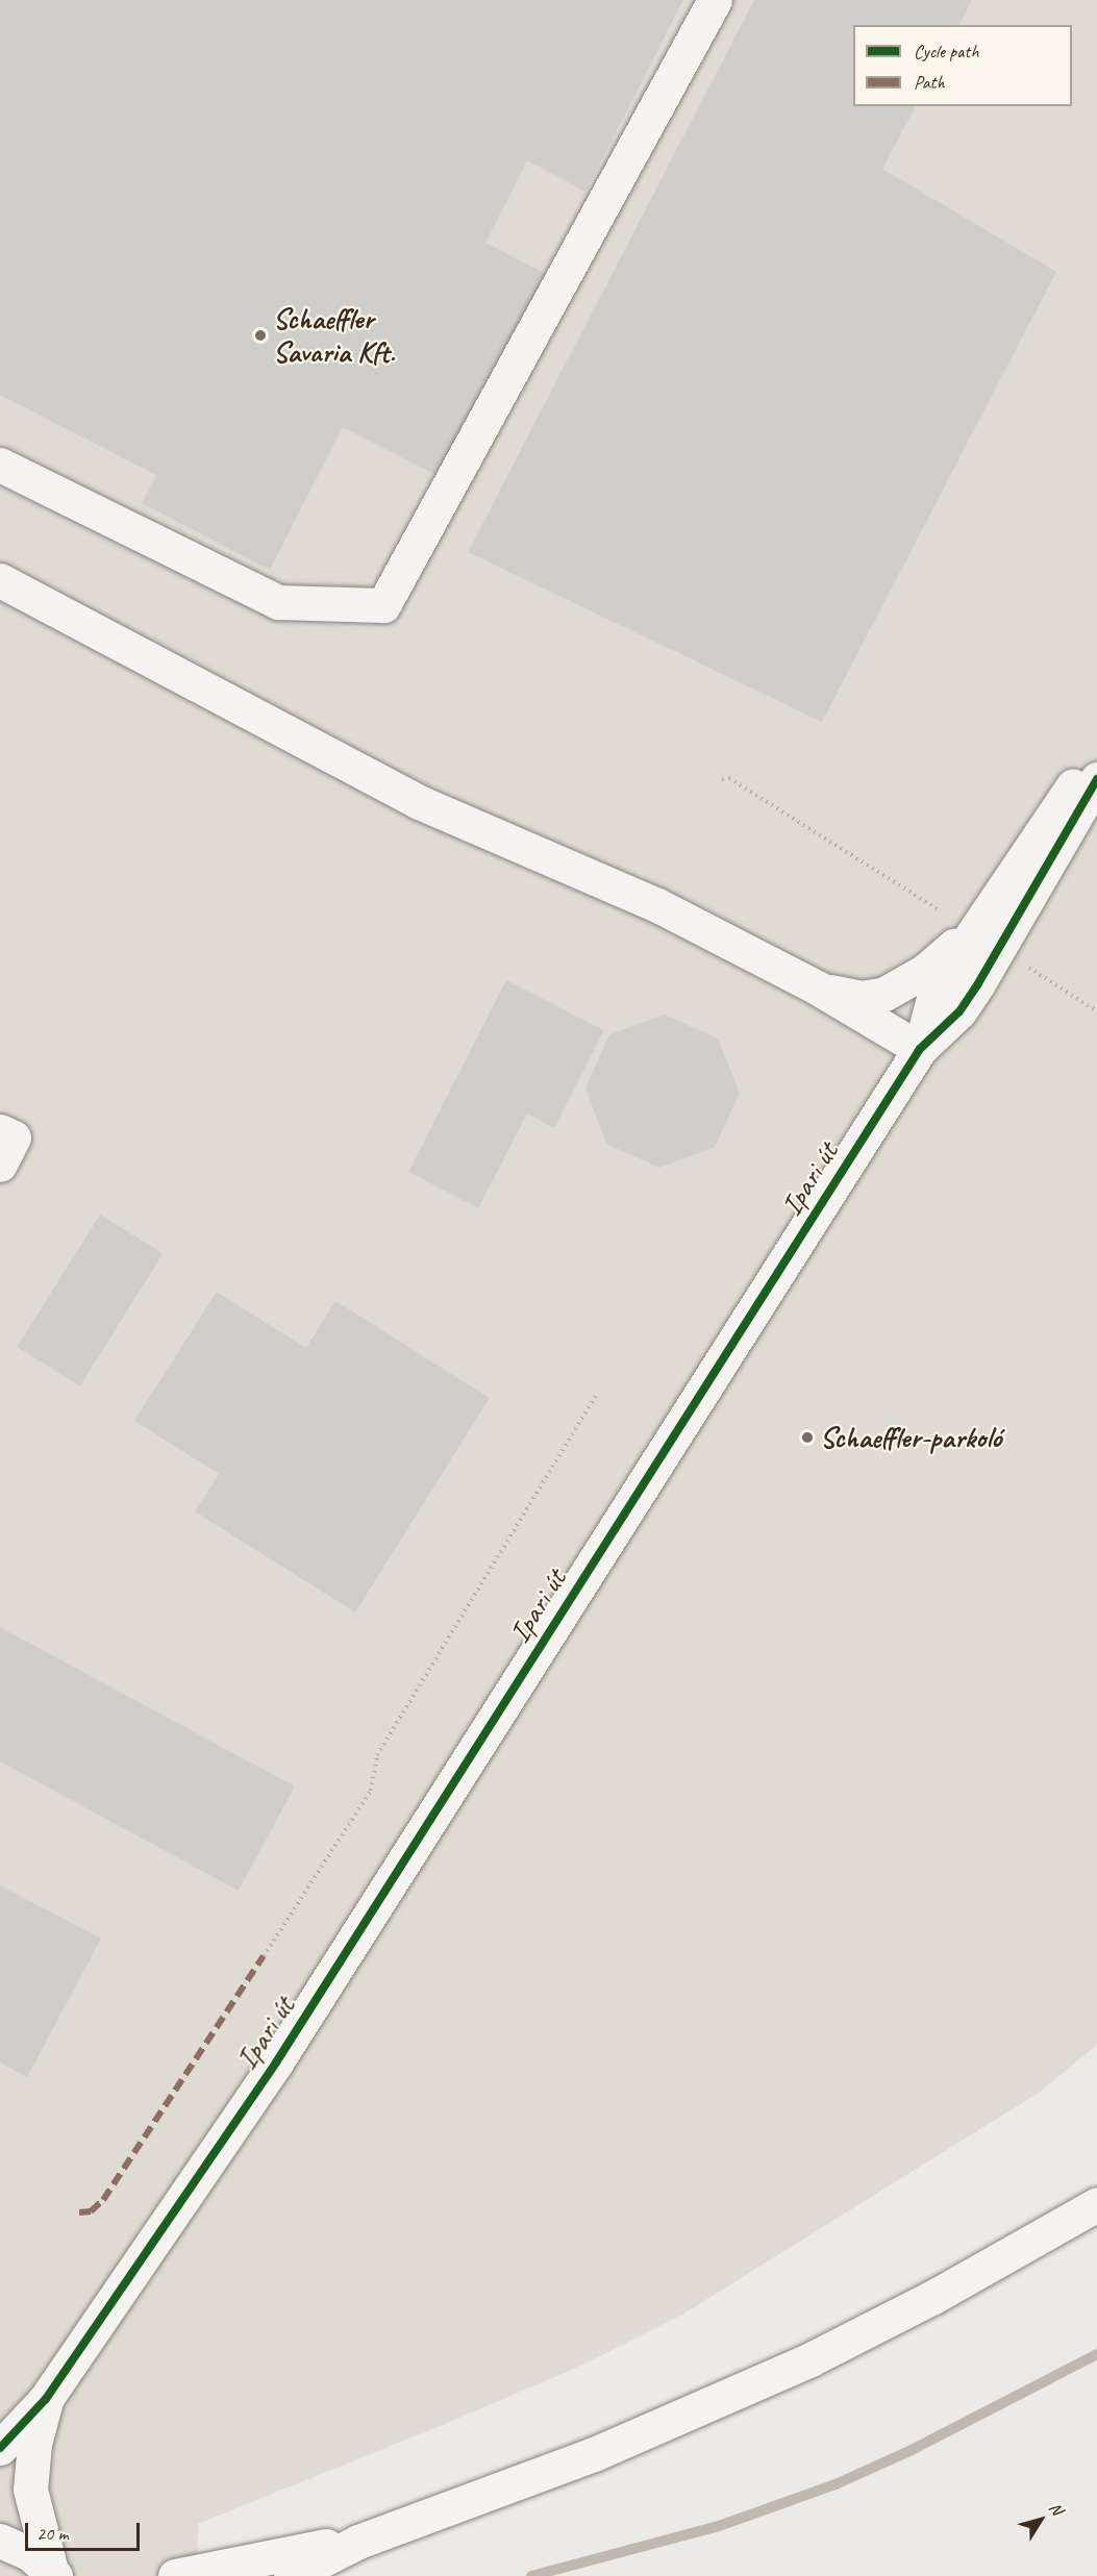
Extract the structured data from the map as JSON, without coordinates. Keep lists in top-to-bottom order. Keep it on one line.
{"streets":{"street":["Ipari út"]},"places":["Schaeffler Savaria Kft.","Schaeffler-parkoló"],"legend":["Cycle path","Path"],"scale_bar":"20 m","north":"top right"}
